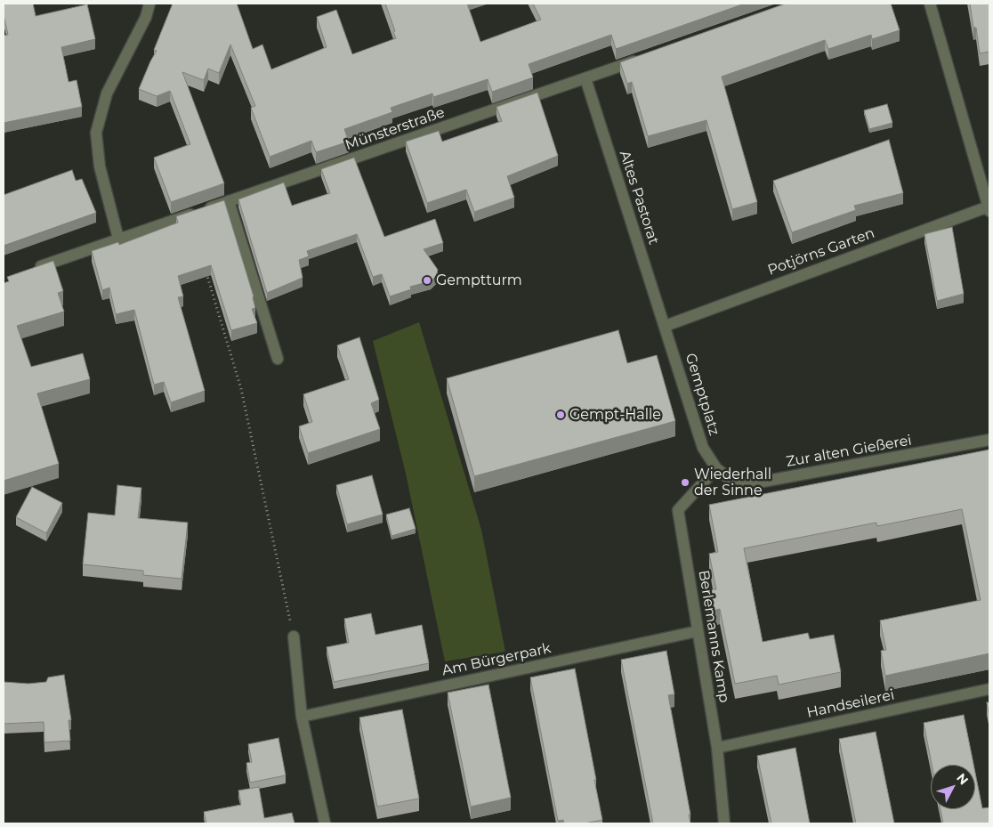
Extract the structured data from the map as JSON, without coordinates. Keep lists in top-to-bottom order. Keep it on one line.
{"streets":{"street":["Münsterstraße","Altes Pastorat","Potjörns Garten","Gemptplatz","Zur alten Gießerei","Berlemanns Kamp","Am Bürgerpark","Handseilerei"]},"crossings":[["Münsterstraße","Altes Pastorat"],["Altes Pastorat","Potjörns Garten"],["Altes Pastorat","Gemptplatz"],["Potjörns Garten","Gemptplatz"],["Gemptplatz","Zur alten Gießerei"],["Gemptplatz","Berlemanns Kamp"],["Zur alten Gießerei","Berlemanns Kamp"],["Berlemanns Kamp","Am Bürgerpark"],["Berlemanns Kamp","Handseilerei"]],"places":["Gemptturm","Gempt-Halle","Wiederhall der Sinne"],"north":"top right"}
